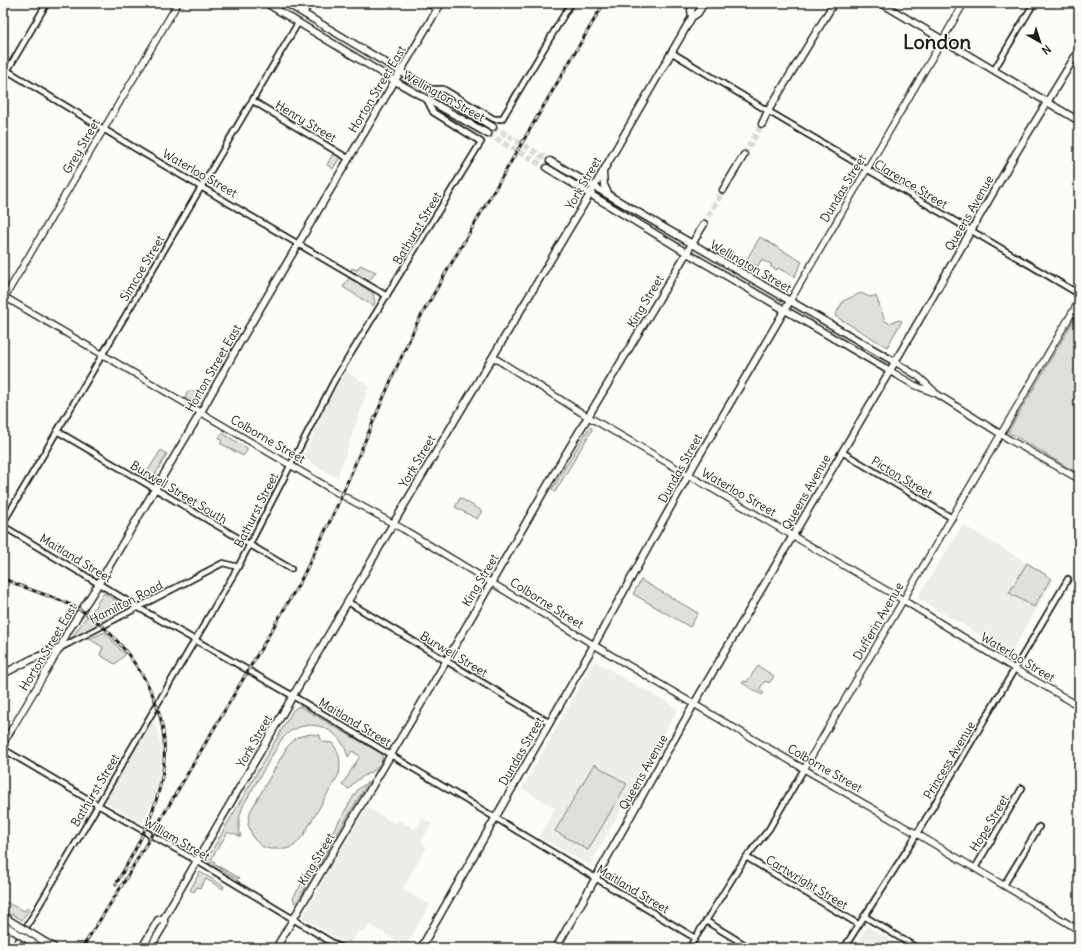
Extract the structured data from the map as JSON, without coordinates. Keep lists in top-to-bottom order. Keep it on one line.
{"streets":{"main road":["Horton Street East","Wellington Street","York Street","Dundas Street","Queens Avenue","King Street","Hamilton Road"],"street":["Henry Street","Grey Street","Waterloo Street","Clarence Street","Bathurst Street","Simcoe Street","Colborne Street","Picton Street","Burwell Street South","Maitland Street","Dufferin Avenue","Burwell Street","Princess Avenue","Hope Street","William Street","Cartwright Street"]},"crossings":[["Horton Street East","Wellington Street"],["Horton Street East","Henry Street"],["Horton Street East","Waterloo Street"],["Horton Street East","Colborne Street"],["Horton Street East","Burwell Street South"],["Horton Street East","Maitland Street"],["Horton Street East","Hamilton Road"],["Wellington Street","York Street"],["Wellington Street","Dundas Street"],["Wellington Street","Queens Avenue"],["Wellington Street","Bathurst Street"],["Wellington Street","Simcoe Street"],["Wellington Street","King Street"],["Wellington Street","Dufferin Avenue"],["Henry Street","Simcoe Street"],["Grey Street","Waterloo Street"],["Grey Street","Colborne Street"],["Waterloo Street","York Street"],["Waterloo Street","Dundas Street"],["Waterloo Street","Queens Avenue"],["Waterloo Street","Bathurst Street"],["Waterloo Street","Simcoe Street"],["Waterloo Street","King Street"],["Waterloo Street","Dufferin Avenue"],["Waterloo Street","Princess Avenue"],["York Street","Clarence Street"],["York Street","Colborne Street"],["York Street","Maitland Street"],["York Street","Burwell Street"],["York Street","William Street"],["Clarence Street","Dundas Street"],["Clarence Street","Queens Avenue"],["Dundas Street","Colborne Street"],["Dundas Street","Maitland Street"],["Dundas Street","Burwell Street"],["Queens Avenue","Colborne Street"],["Queens Avenue","Picton Street"],["Queens Avenue","Maitland Street"],["Bathurst Street","Colborne Street"],["Bathurst Street","Burwell Street South"],["Bathurst Street","Maitland Street"],["Bathurst Street","Hamilton Road"],["Bathurst Street","William Street"],["Simcoe Street","Colborne Street"],["Simcoe Street","Burwell Street South"],["King Street","Colborne Street"],["King Street","Maitland Street"],["King Street","Burwell Street"],["King Street","William Street"],["Colborne Street","Dufferin Avenue"],["Colborne Street","Princess Avenue"],["Colborne Street","Hope Street"],["Picton Street","Dufferin Avenue"],["Maitland Street","Hamilton Road"],["Maitland Street","Dufferin Avenue"],["Dufferin Avenue","Cartwright Street"],["Princess Avenue","Cartwright Street"]],"districts":["London"],"north":"bottom right"}
